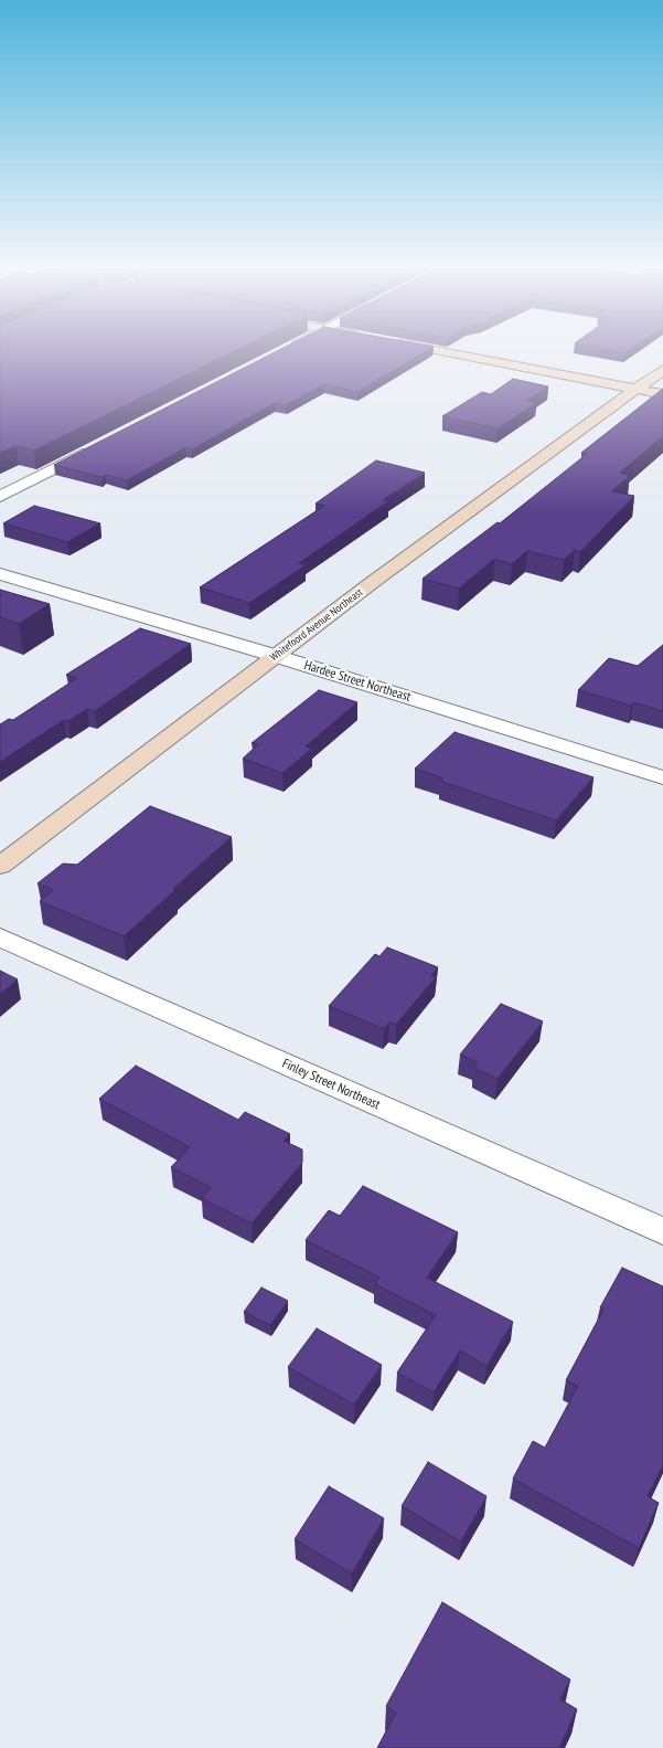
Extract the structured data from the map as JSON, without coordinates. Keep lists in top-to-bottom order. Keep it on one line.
{"streets":{"street":["Whitefoord Avenue Northeast","Hardee Street Northeast","Finley Street Northeast"]},"crossings":[["Whitefoord Avenue Northeast","Hardee Street Northeast"]]}
